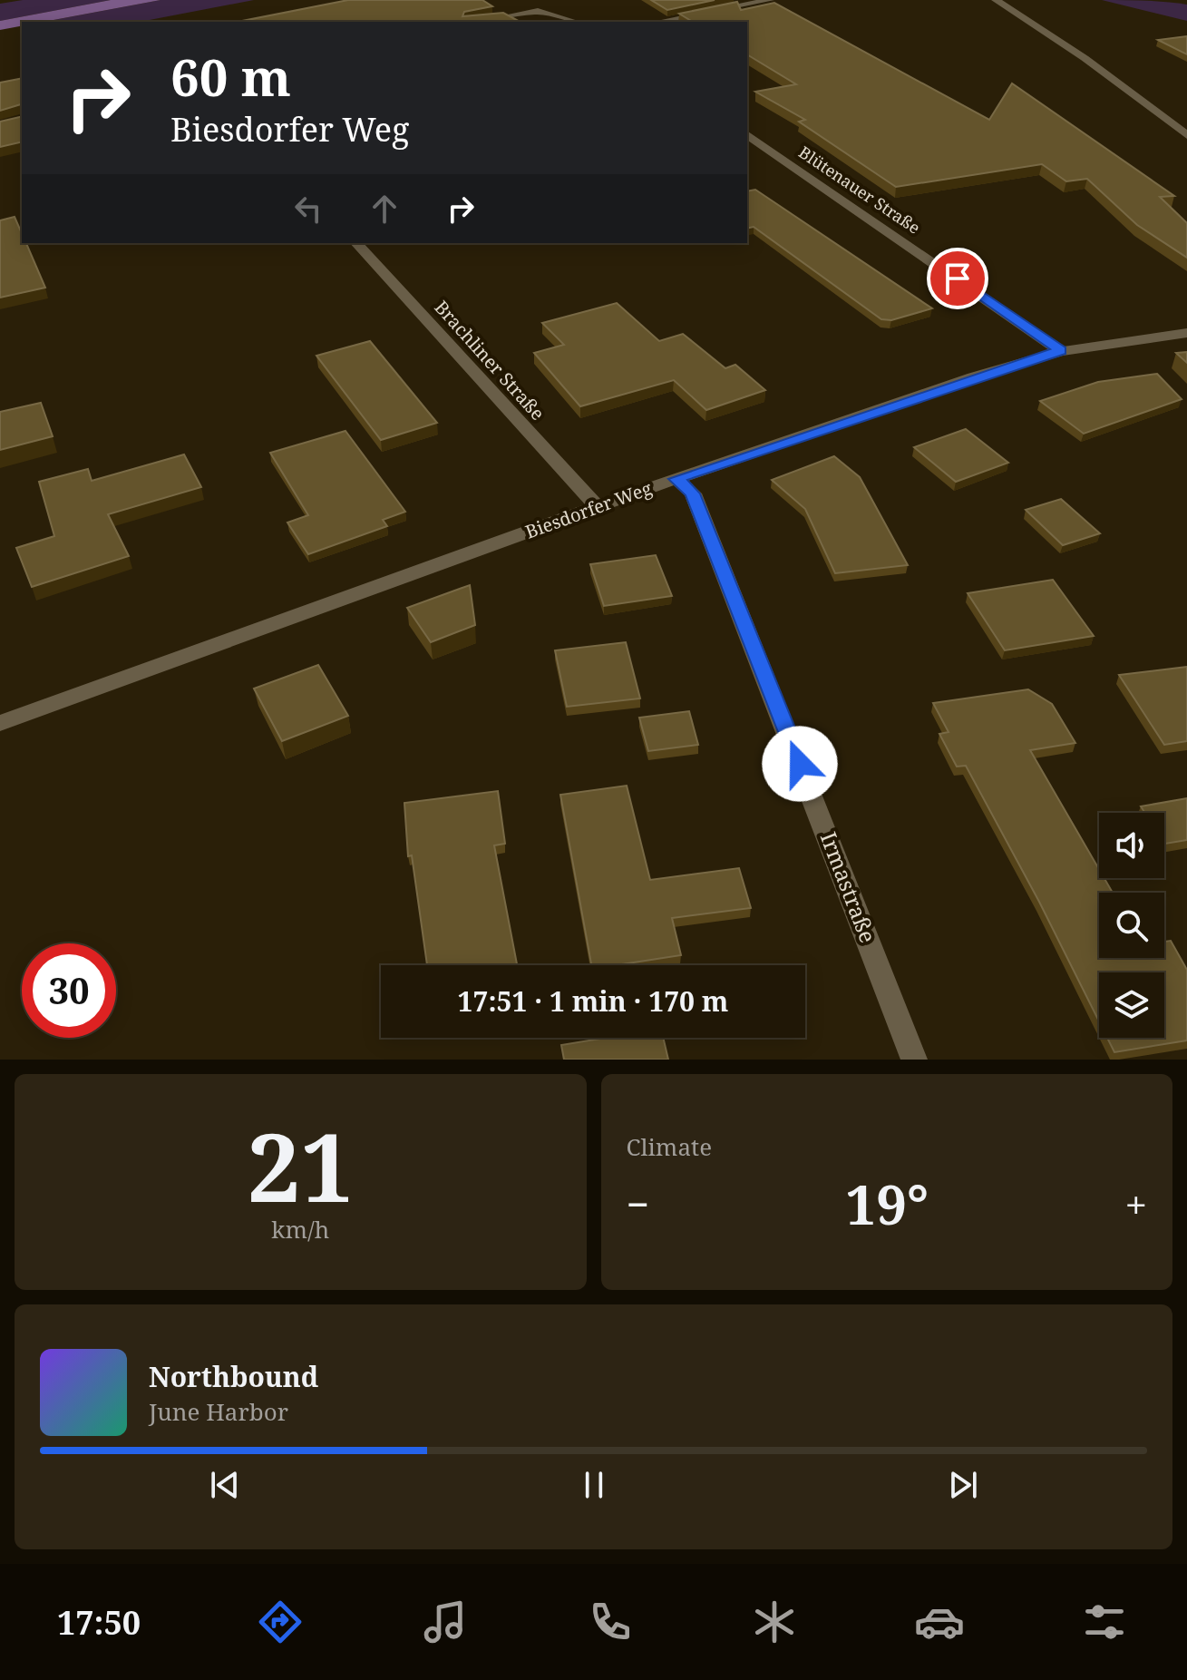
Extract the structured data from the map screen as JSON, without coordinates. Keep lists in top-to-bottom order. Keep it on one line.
{"streets":{"street":["Blütenauer Straße","Brachliner Straße","Biesdorfer Weg","Irmastraße"]},"crossings":[["Blütenauer Straße","Biesdorfer Weg"],["Brachliner Straße","Biesdorfer Weg"],["Biesdorfer Weg","Irmastraße"]],"page":{"turn":["60 m","Biesdorfer Weg"],"limit":"30","trip":"17:51 · 1 min · 170 m","tile":[["21","km/h"],"Climate"],"heat":["−","19°","+"],"song":["Northbound","June Harbor"],"tabs":"17:50"}}
